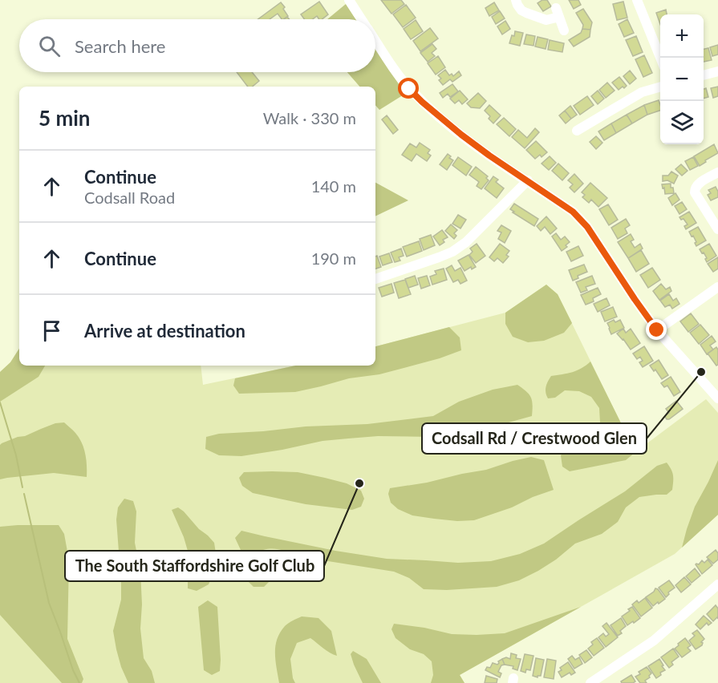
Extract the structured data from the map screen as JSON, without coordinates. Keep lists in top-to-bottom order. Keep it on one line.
{"places":["Codsall Rd / Crestwood Glen","The South Staffordshire Golf Club"],"page":{"map_buttons":["+","−"],"search":"Search here","heading":["5 min","Walk · 330 m"],"list":[["Continue","Codsall Road","140 m"],["Continue","190 m"],"Arrive at destination"]}}
